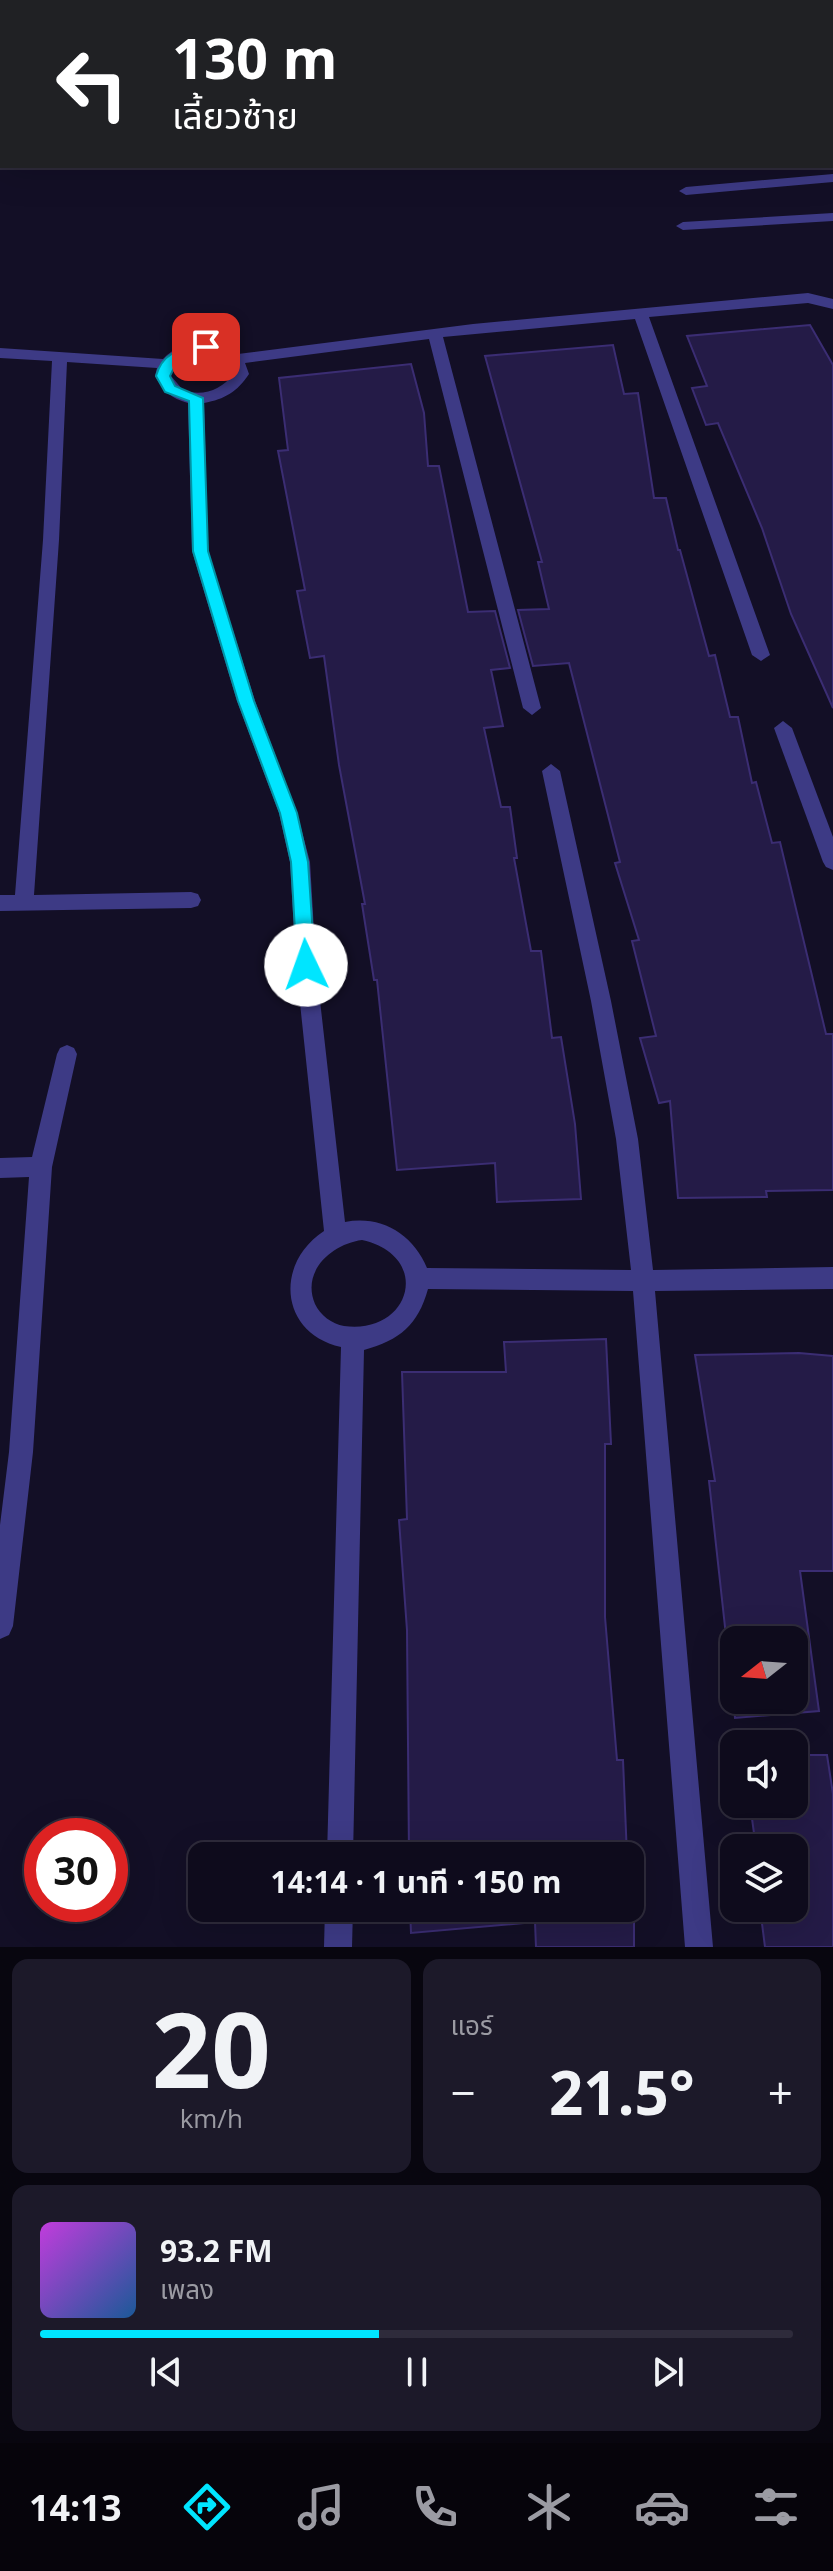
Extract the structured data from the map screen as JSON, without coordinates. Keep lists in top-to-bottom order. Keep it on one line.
{"north":"left","page":{"turn":["130 m","เลี้ยวซ้าย"],"limit":"30","trip":"14:14 · 1 นาที · 150 m","tile":[["20","km/h"],"แอร์"],"heat":["−","21.5°","+"],"song":["93.2 FM","เพลง"],"tabs":"14:13"}}
